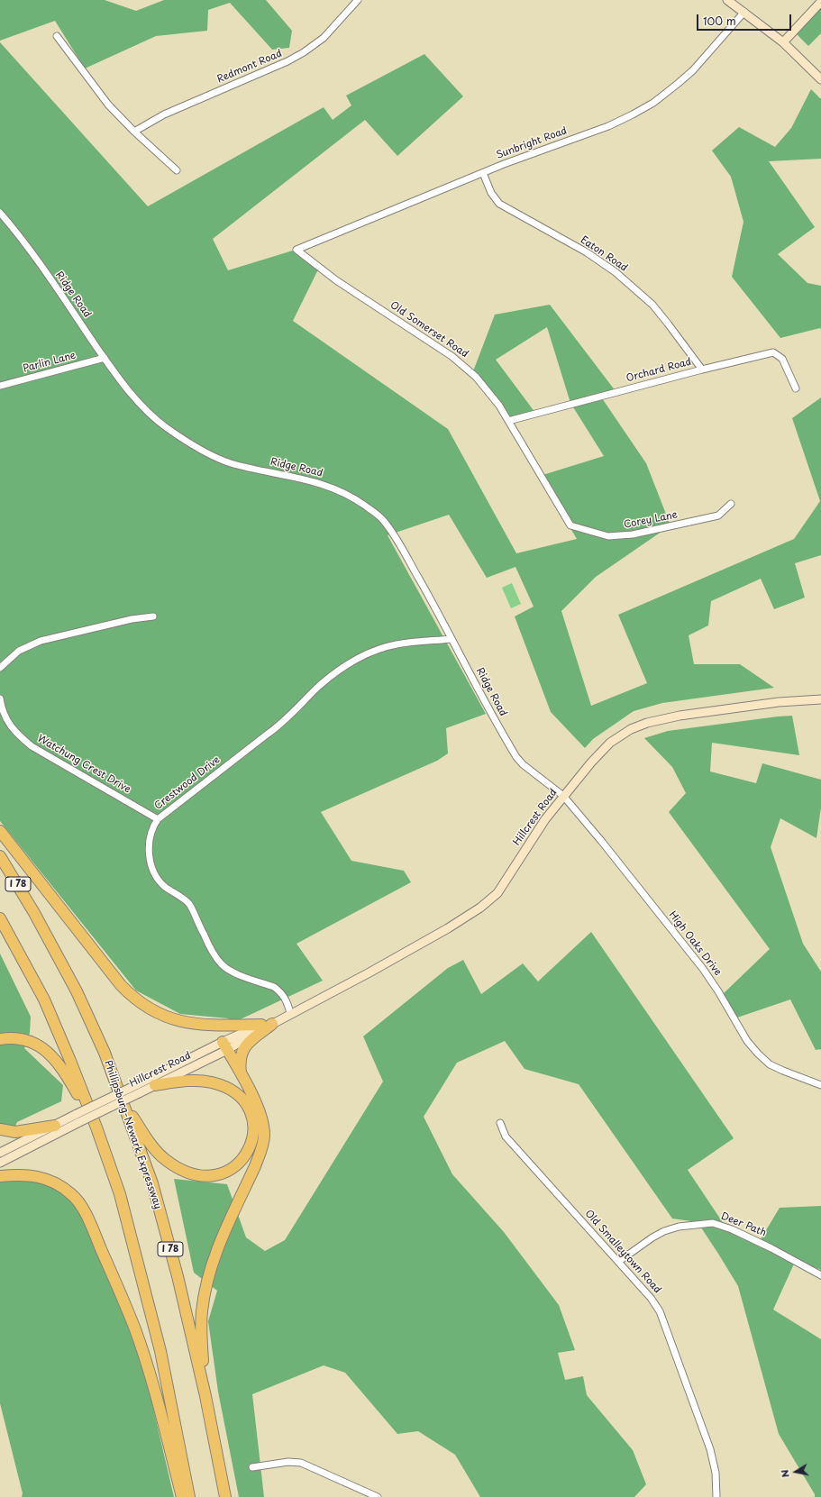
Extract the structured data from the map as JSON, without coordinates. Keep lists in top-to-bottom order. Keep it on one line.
{"streets":{"highway":["I 78","Phillipsburg-Newark Expressway"],"main road":["Hillcrest Road"],"street":["Redmont Road","Sunbright Road","Eaton Road","Ridge Road","Old Somerset Road","Parlin Lane","Orchard Road","Corey Lane","Watchung Crest Drive","Crestwood Drive","High Oaks Drive","Deer Path","Old Smalleytown Road"]},"crossings":[["Sunbright Road","Eaton Road"],["Sunbright Road","Old Somerset Road"],["Eaton Road","Orchard Road"],["Ridge Road","Parlin Lane"],["Ridge Road","Crestwood Drive"],["Ridge Road","Hillcrest Road"],["Ridge Road","High Oaks Drive"],["Old Somerset Road","Orchard Road"],["Old Somerset Road","Corey Lane"],["Watchung Crest Drive","Crestwood Drive"],["Crestwood Drive","Hillcrest Road"],["Hillcrest Road","High Oaks Drive"],["Deer Path","Old Smalleytown Road"]],"scale_bar":"100 m","north":"left"}
